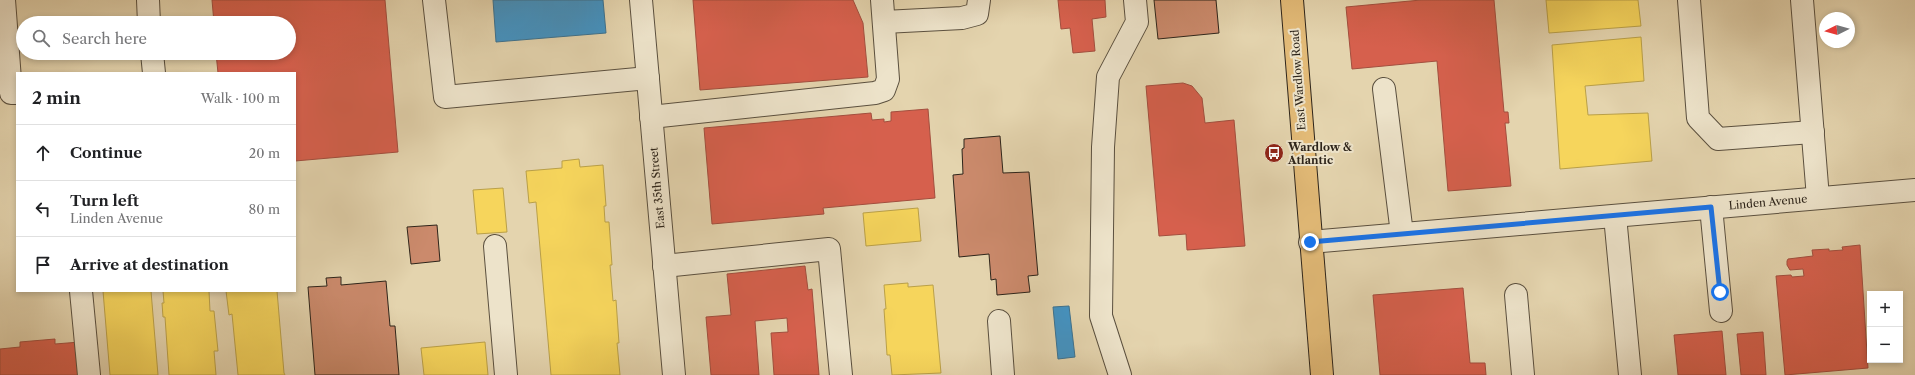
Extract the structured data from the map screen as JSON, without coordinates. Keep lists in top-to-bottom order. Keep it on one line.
{"streets":{"main road":["East Wardlow Road"],"street":["East 35th Street","Linden Avenue"]},"crossings":[["East Wardlow Road","Linden Avenue"]],"places":{"bus stop":["Wardlow & Atlantic"]},"north":"left","page":{"search":"Search here","heading":["2 min","Walk · 100 m"],"list":[["Continue","20 m"],["Turn left","Linden Avenue","80 m"],"Arrive at destination"],"map_buttons":["+","−"]}}
